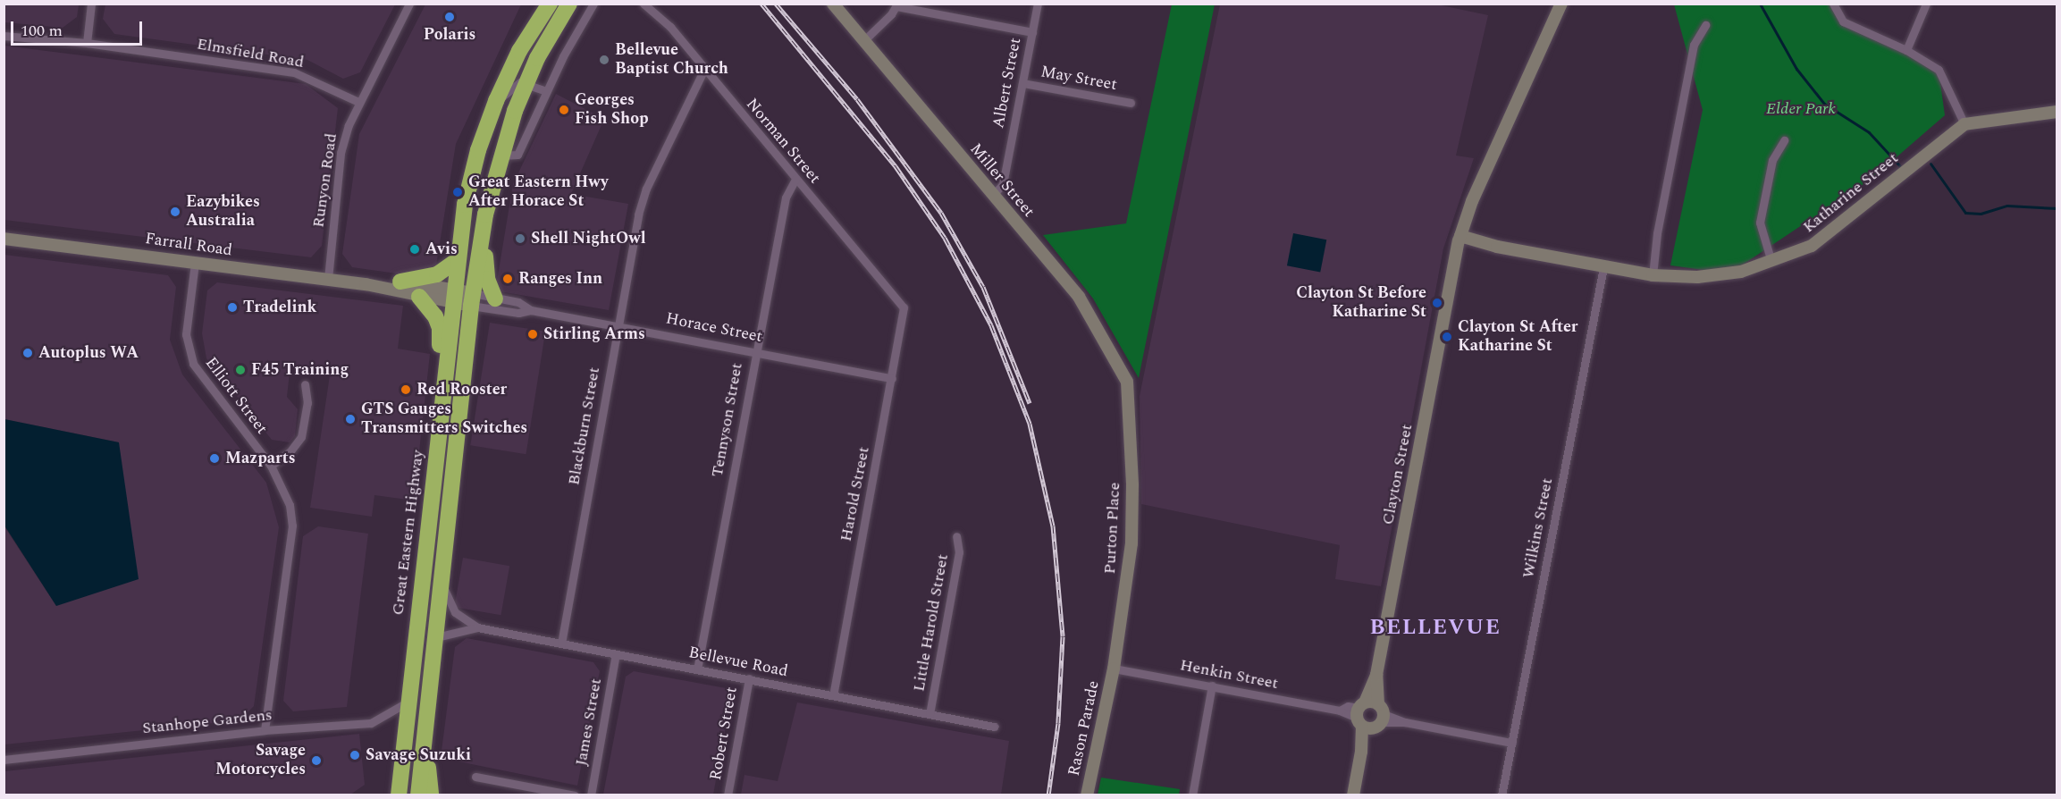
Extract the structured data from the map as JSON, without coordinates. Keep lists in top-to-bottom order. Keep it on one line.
{"streets":{"highway":["Great Eastern Highway"],"main road":["Miller Street","Katharine Street","Farrall Road","Clayton Street","Purton Place","Rason Parade"],"street":["Elmsfield Road","May Street","Albert Street","Norman Street","Runyon Road","Horace Street","Elliott Street","Tennyson Street","Blackburn Street","Harold Street","Wilkins Street","Little Harold Street","Bellevue Road","Henkin Street","Stanhope Gardens","James Street","Robert Street"]},"crossings":[["Elmsfield Road","Runyon Road"],["May Street","Albert Street"],["Albert Street","Miller Street"],["Norman Street","Tennyson Street"],["Norman Street","Blackburn Street"],["Norman Street","Harold Street"],["Runyon Road","Farrall Road"],["Miller Street","Purton Place"],["Katharine Street","Clayton Street"],["Katharine Street","Wilkins Street"],["Farrall Road","Horace Street"],["Farrall Road","Elliott Street"],["Farrall Road","Great Eastern Highway"],["Horace Street","Tennyson Street"],["Horace Street","Blackburn Street"],["Horace Street","Harold Street"],["Elliott Street","Stanhope Gardens"],["Tennyson Street","Bellevue Road"],["Blackburn Street","Bellevue Road"],["Clayton Street","Henkin Street"],["Harold Street","Bellevue Road"],["Purton Place","Henkin Street"],["Purton Place","Rason Parade"],["Wilkins Street","Henkin Street"],["Great Eastern Highway","Stanhope Gardens"],["Little Harold Street","Bellevue Road"],["Bellevue Road","James Street"],["Bellevue Road","Robert Street"],["Henkin Street","Rason Parade"]],"districts":["BELLEVUE"],"parks":["Elder Park"],"places":["Polaris","Bellevue Baptist Church","Georges Fish Shop","Great Eastern Hwy After Horace St","Eazybikes Australia","Shell NightOwl","Avis","Ranges Inn","Clayton St Before Katharine St","Tradelink","Stirling Arms","Clayton St After Katharine St","Autoplus WA","F45 Training","Red Rooster","GTS Gauges Transmitters Switches","Mazparts","Savage Suzuki","Savage Motorcycles"],"scale_bar":"100 m"}
